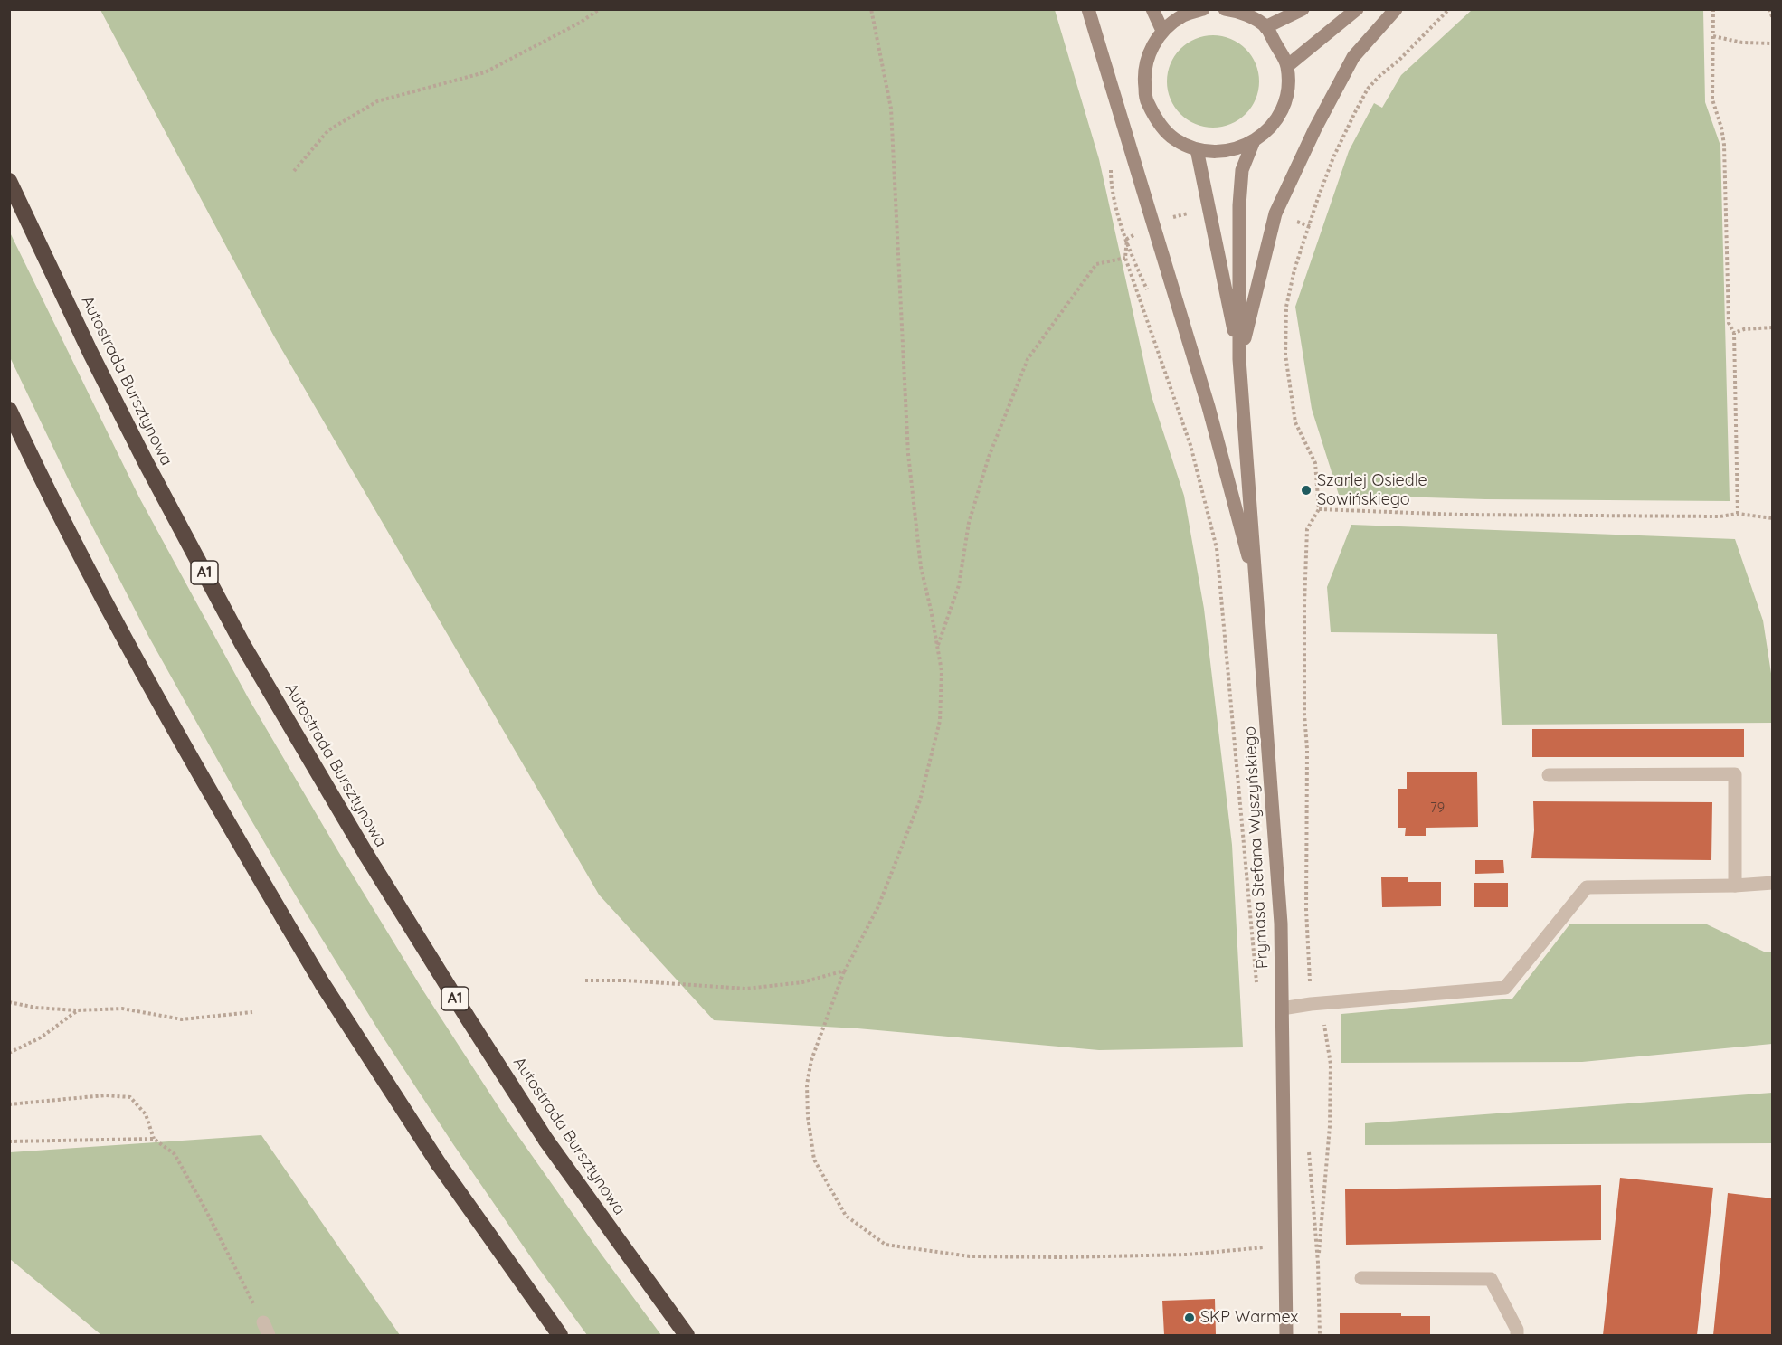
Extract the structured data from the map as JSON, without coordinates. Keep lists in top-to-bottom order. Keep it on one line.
{"streets":{"highway":["Autostrada Bursztynowa","A1"],"street":["Prymasa Stefana Wyszyńskiego"]},"places":["Szarlej Osiedle Sowińskiego","SKP Warmex"],"house_numbers":["79"]}
